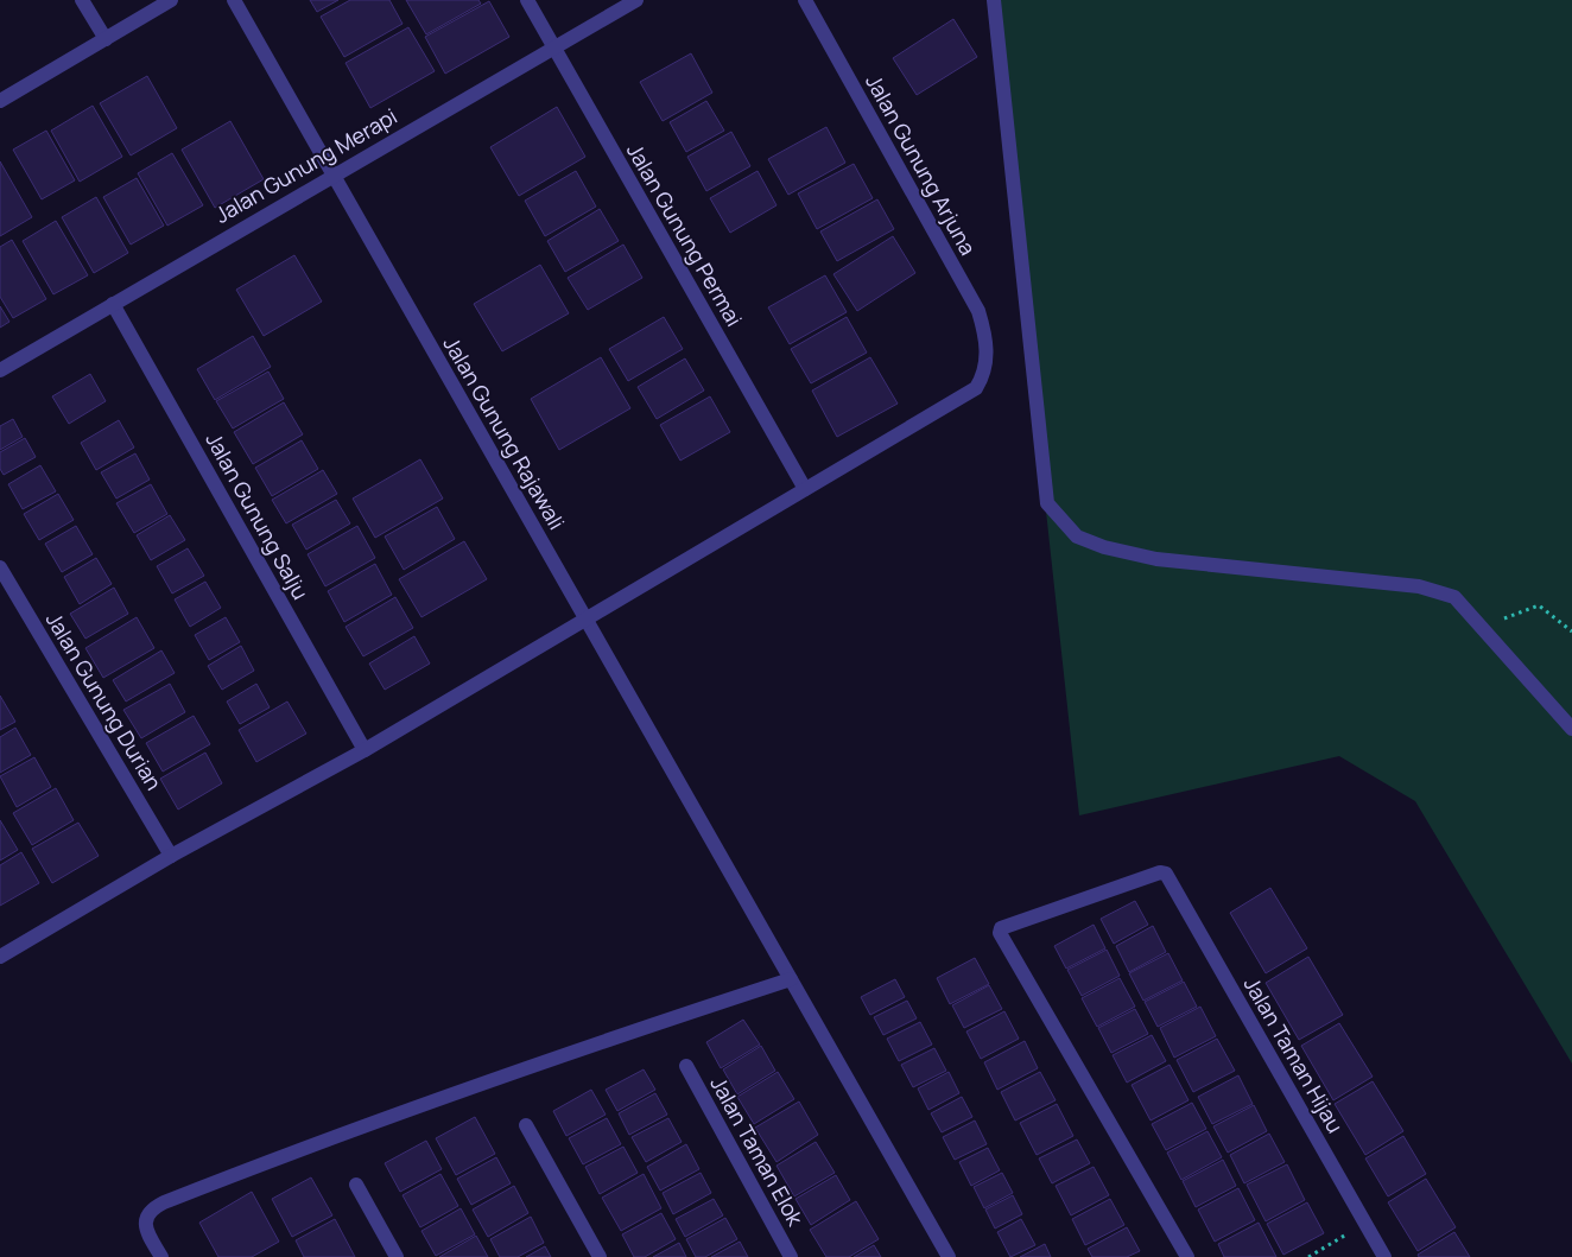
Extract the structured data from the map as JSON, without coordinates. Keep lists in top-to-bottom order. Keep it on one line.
{"streets":{"street":["Jalan Gunung Arjuna","Jalan Gunung Merapi","Jalan Gunung Permai","Jalan Gunung Rajawali","Jalan Gunung Salju","Jalan Gunung Durian","Jalan Taman Hijau","Jalan Taman Elok"]},"crossings":[["Jalan Gunung Arjuna","Jalan Gunung Permai"],["Jalan Gunung Merapi","Jalan Gunung Permai"],["Jalan Gunung Merapi","Jalan Gunung Rajawali"],["Jalan Gunung Merapi","Jalan Gunung Salju"]]}
